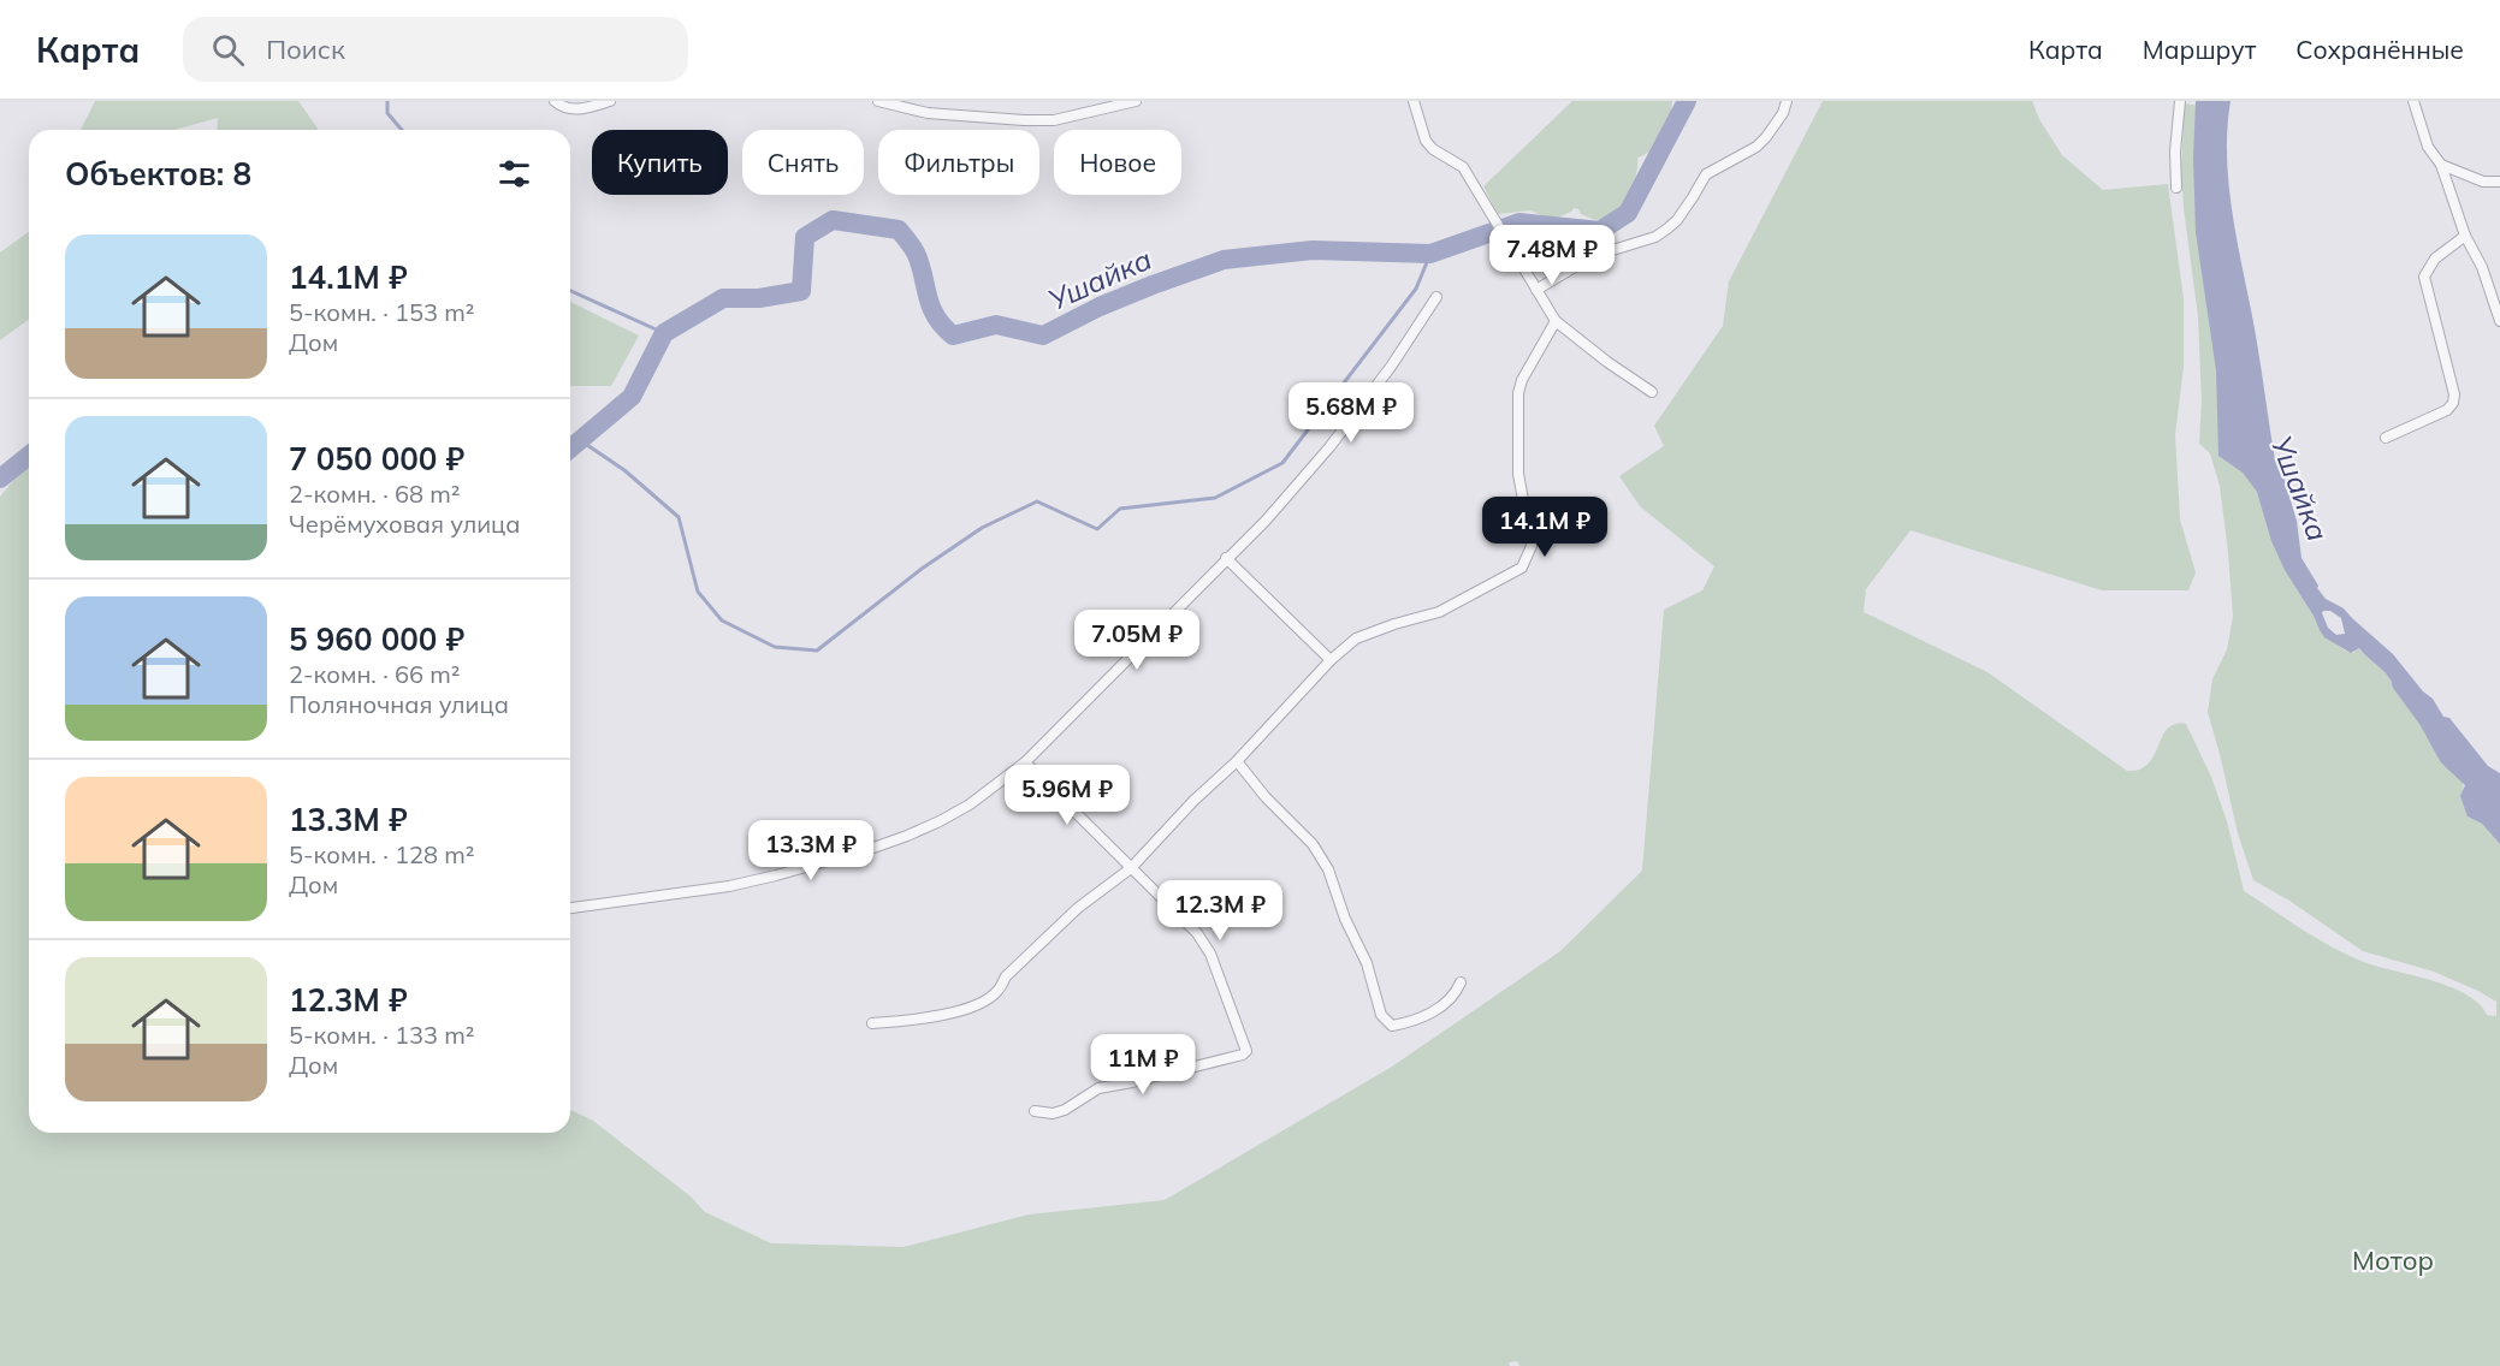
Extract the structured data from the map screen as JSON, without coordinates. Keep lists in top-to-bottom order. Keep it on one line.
{"water":["Ушайка"],"parks":["Мотор"],"page":{"header":"Карта","search":"Поиск","nav":["Карта","Маршрут","Сохранённые"],"chip":["Купить","Снять","Фильтры","Новое"],"heading":"Объектов: 8","list":[{"name":"14.1M ₽","note":"5-комн. · 153 m² · Дом"},{"name":"7 050 000 ₽","note":"2-комн. · 68 m² · Черёмуховая улица"},{"name":"5 960 000 ₽","note":"2-комн. · 66 m² · Поляночная улица"},{"name":"13.3M ₽","note":"5-комн. · 128 m² · Дом"},{"name":"12.3M ₽","note":"5-комн. · 133 m² · Дом"}],"price":["7.48M ₽","5.68M ₽","14.1M ₽","7.05M ₽","5.96M ₽","13.3M ₽","12.3M ₽","11M ₽"]}}
